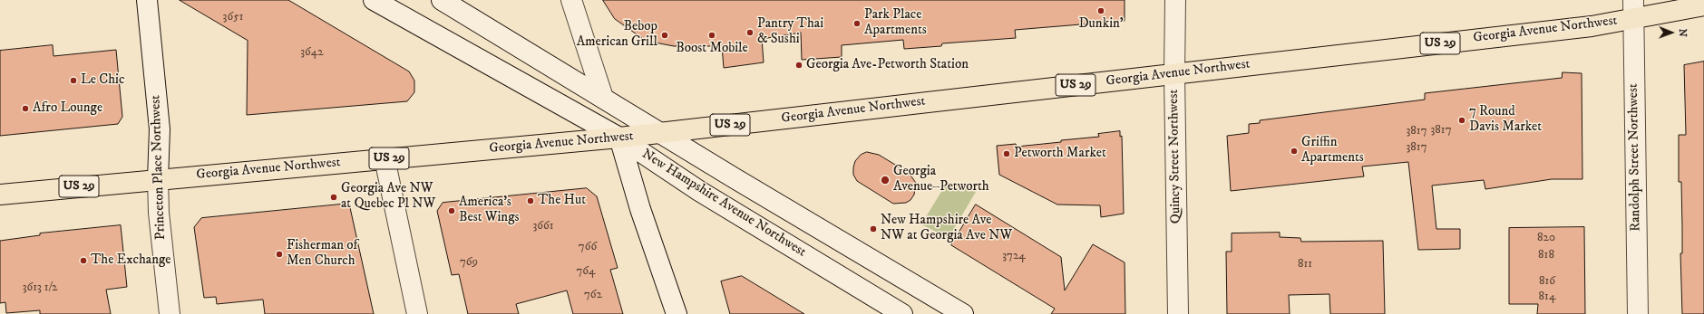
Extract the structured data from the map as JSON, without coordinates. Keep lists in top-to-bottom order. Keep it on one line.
{"streets":{"highway":["Georgia Avenue Northwest","US 29"],"main road":["Quincy Street Northwest","Randolph Street Northwest","Princeton Place Northwest","New Hampshire Avenue Northwest"]},"crossings":[["Georgia Avenue Northwest","Quincy Street Northwest"],["Georgia Avenue Northwest","Randolph Street Northwest"],["Georgia Avenue Northwest","Princeton Place Northwest"],["Georgia Avenue Northwest","New Hampshire Avenue Northwest"]],"places":["Dunkin'","Park Place Apartments","Pantry Thai & Sushi","Bebop American Grill","Boost Mobile","Georgia Ave-Petworth Station","Le Chic","Afro Lounge","7 Round Davis Market","Griffin Apartments","Petworth Market","Georgia Avenue–Petworth","Georgia Ave NW at Quebec Pl NW","The Hut","America's Best Wings","New Hampshire Ave NW at Georgia Ave NW","Fisherman of Men Church","The Exchange"],"house_numbers":["3651","3642","3817","3817","3817","3661","820","766","818","3724","769","811","764","816","3613 1/2","762","814"],"north":"right"}
